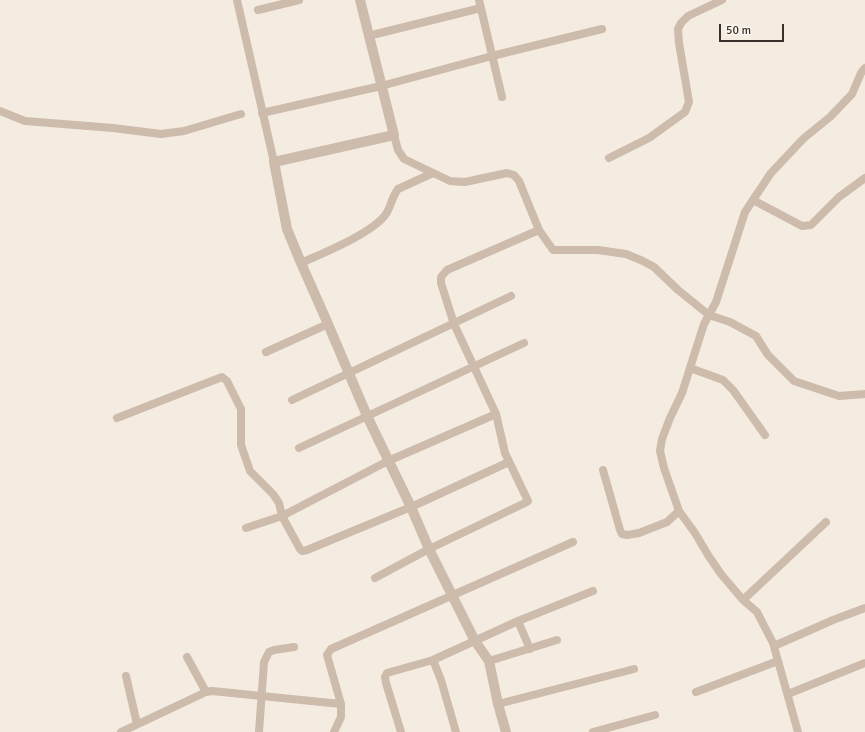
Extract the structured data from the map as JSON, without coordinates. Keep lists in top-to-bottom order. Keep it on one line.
{"scale_bar":"50 m"}
